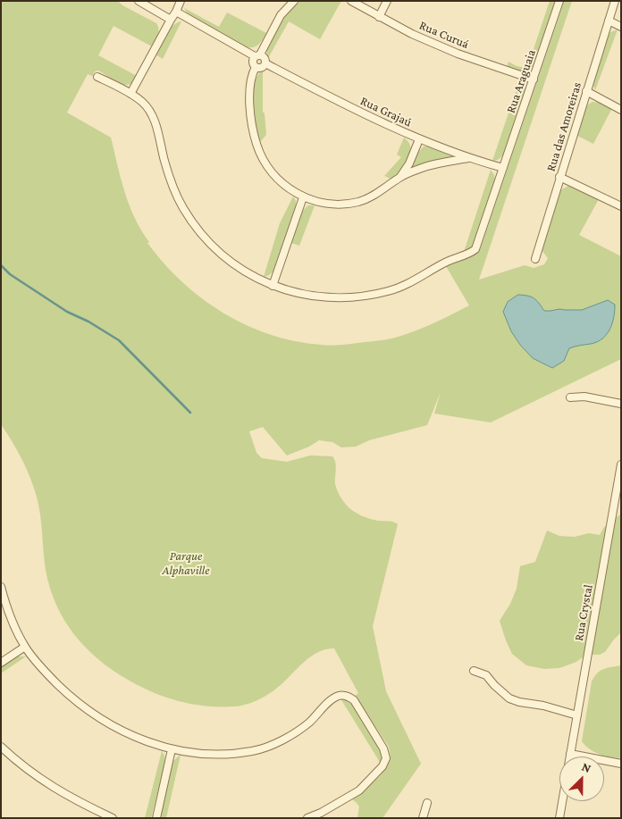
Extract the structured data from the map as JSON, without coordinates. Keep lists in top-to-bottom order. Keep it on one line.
{"streets":{"street":["Rua Curuá","Rua Araguaia","Rua Grajaú","Rua das Amoreiras","Rua Crystal"]},"crossings":[["Rua Curuá","Rua Araguaia"],["Rua Araguaia","Rua Grajaú"]],"parks":["Parque Alphaville"],"north":"top right"}
